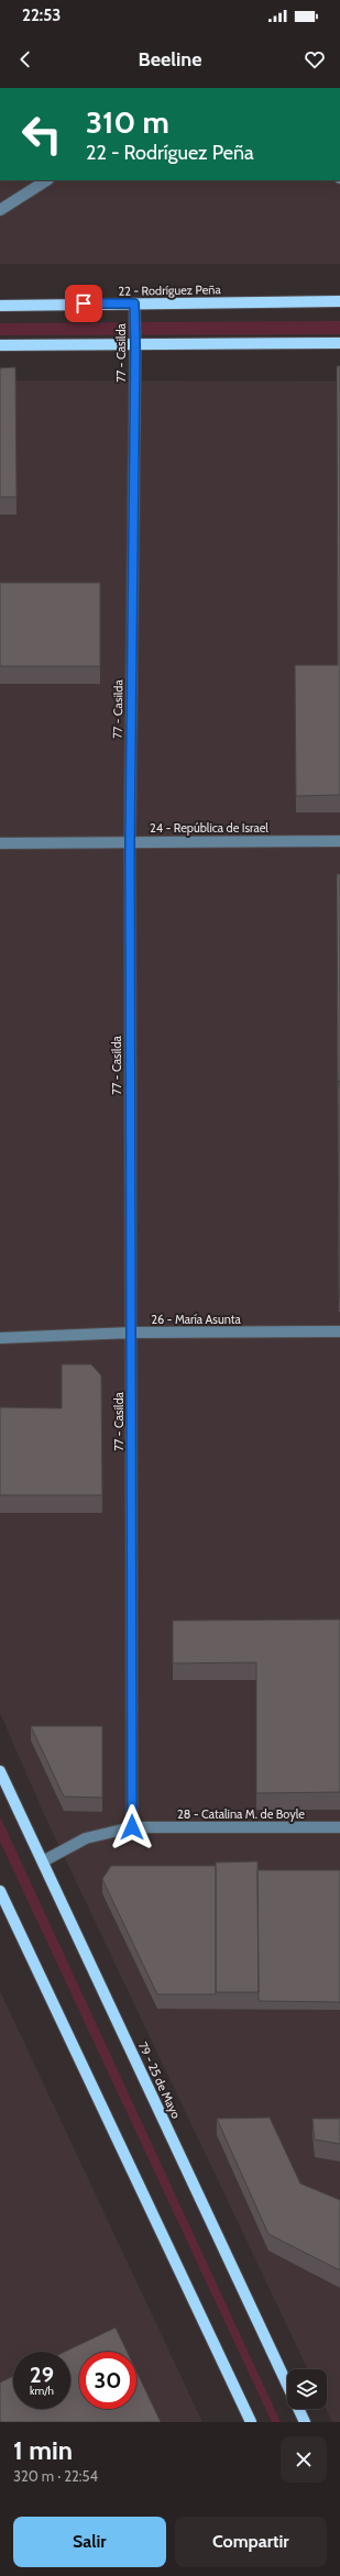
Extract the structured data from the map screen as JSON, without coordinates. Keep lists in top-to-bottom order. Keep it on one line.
{"streets":{"main road":["22 - Rodríguez Peña","79 - 25 de Mayo"],"street":["77 - Casilda","24 - República de Israel","26 - María Asunta","28 - Catalina M. de Boyle"]},"crossings":[["22 - Rodríguez Peña","77 - Casilda"],["77 - Casilda","24 - República de Israel"],["77 - Casilda","26 - María Asunta"],["77 - Casilda","28 - Catalina M. de Boyle"],["28 - Catalina M. de Boyle","79 - 25 de Mayo"]],"page":{"status":"22:53","header":"Beeline","turn":["310 m","22 - Rodríguez Peña"],"speed":"29 km/h","limit":"30","heading":["1 min","320 m · 22:54"],"buttons":["Salir","Compartir"]}}
